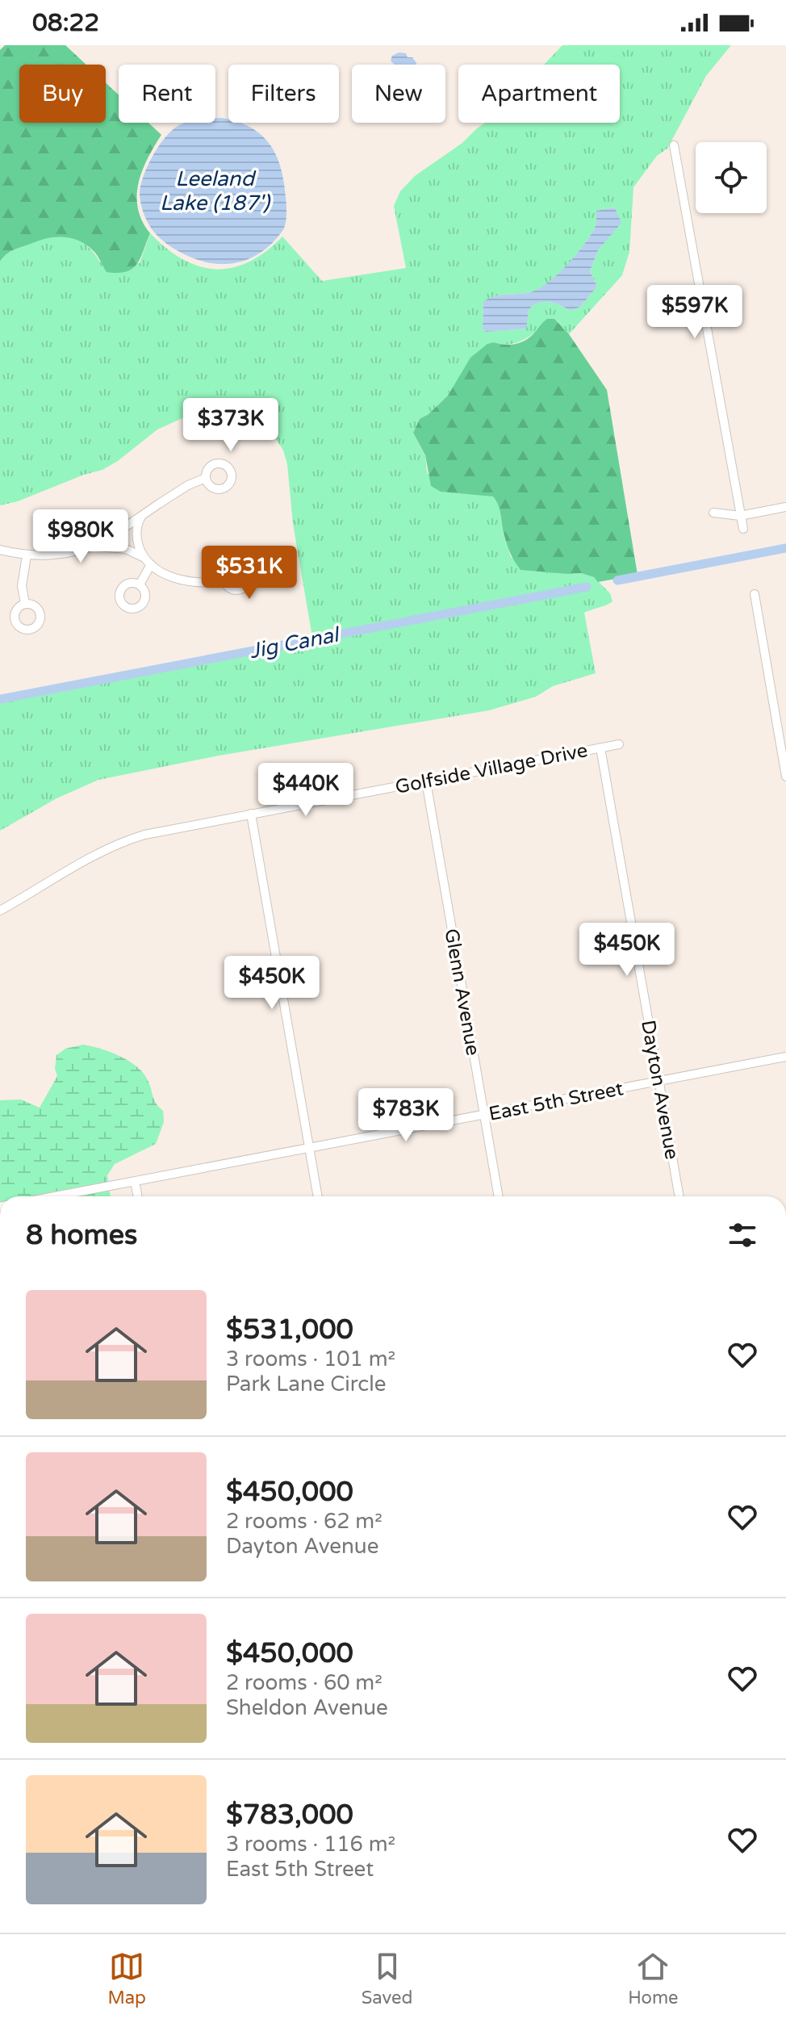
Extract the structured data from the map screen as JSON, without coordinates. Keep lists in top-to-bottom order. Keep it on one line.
{"streets":{"street":["Golfside Village Drive","Glenn Avenue","Dayton Avenue","East 5th Street"]},"crossings":[["Golfside Village Drive","Glenn Avenue"],["Golfside Village Drive","Dayton Avenue"],["Glenn Avenue","East 5th Street"],["Dayton Avenue","East 5th Street"]],"water":["Leeland Lake (187')","Jig Canal"],"page":{"status":"08:22","chip":["Buy","Rent","Filters","New","Apartment"],"price":["$597K","$373K","$980K","$531K","$440K","$450K","$450K","$783K"],"heading":"8 homes","list":[{"name":"$531,000","note":"3 rooms · 101 m² · Park Lane Circle"},{"name":"$450,000","note":"2 rooms · 62 m² · Dayton Avenue"},{"name":"$450,000","note":"2 rooms · 60 m² · Sheldon Avenue"},{"name":"$783,000","note":"3 rooms · 116 m² · East 5th Street"}],"tabs":["Map","Saved","Home"]}}
